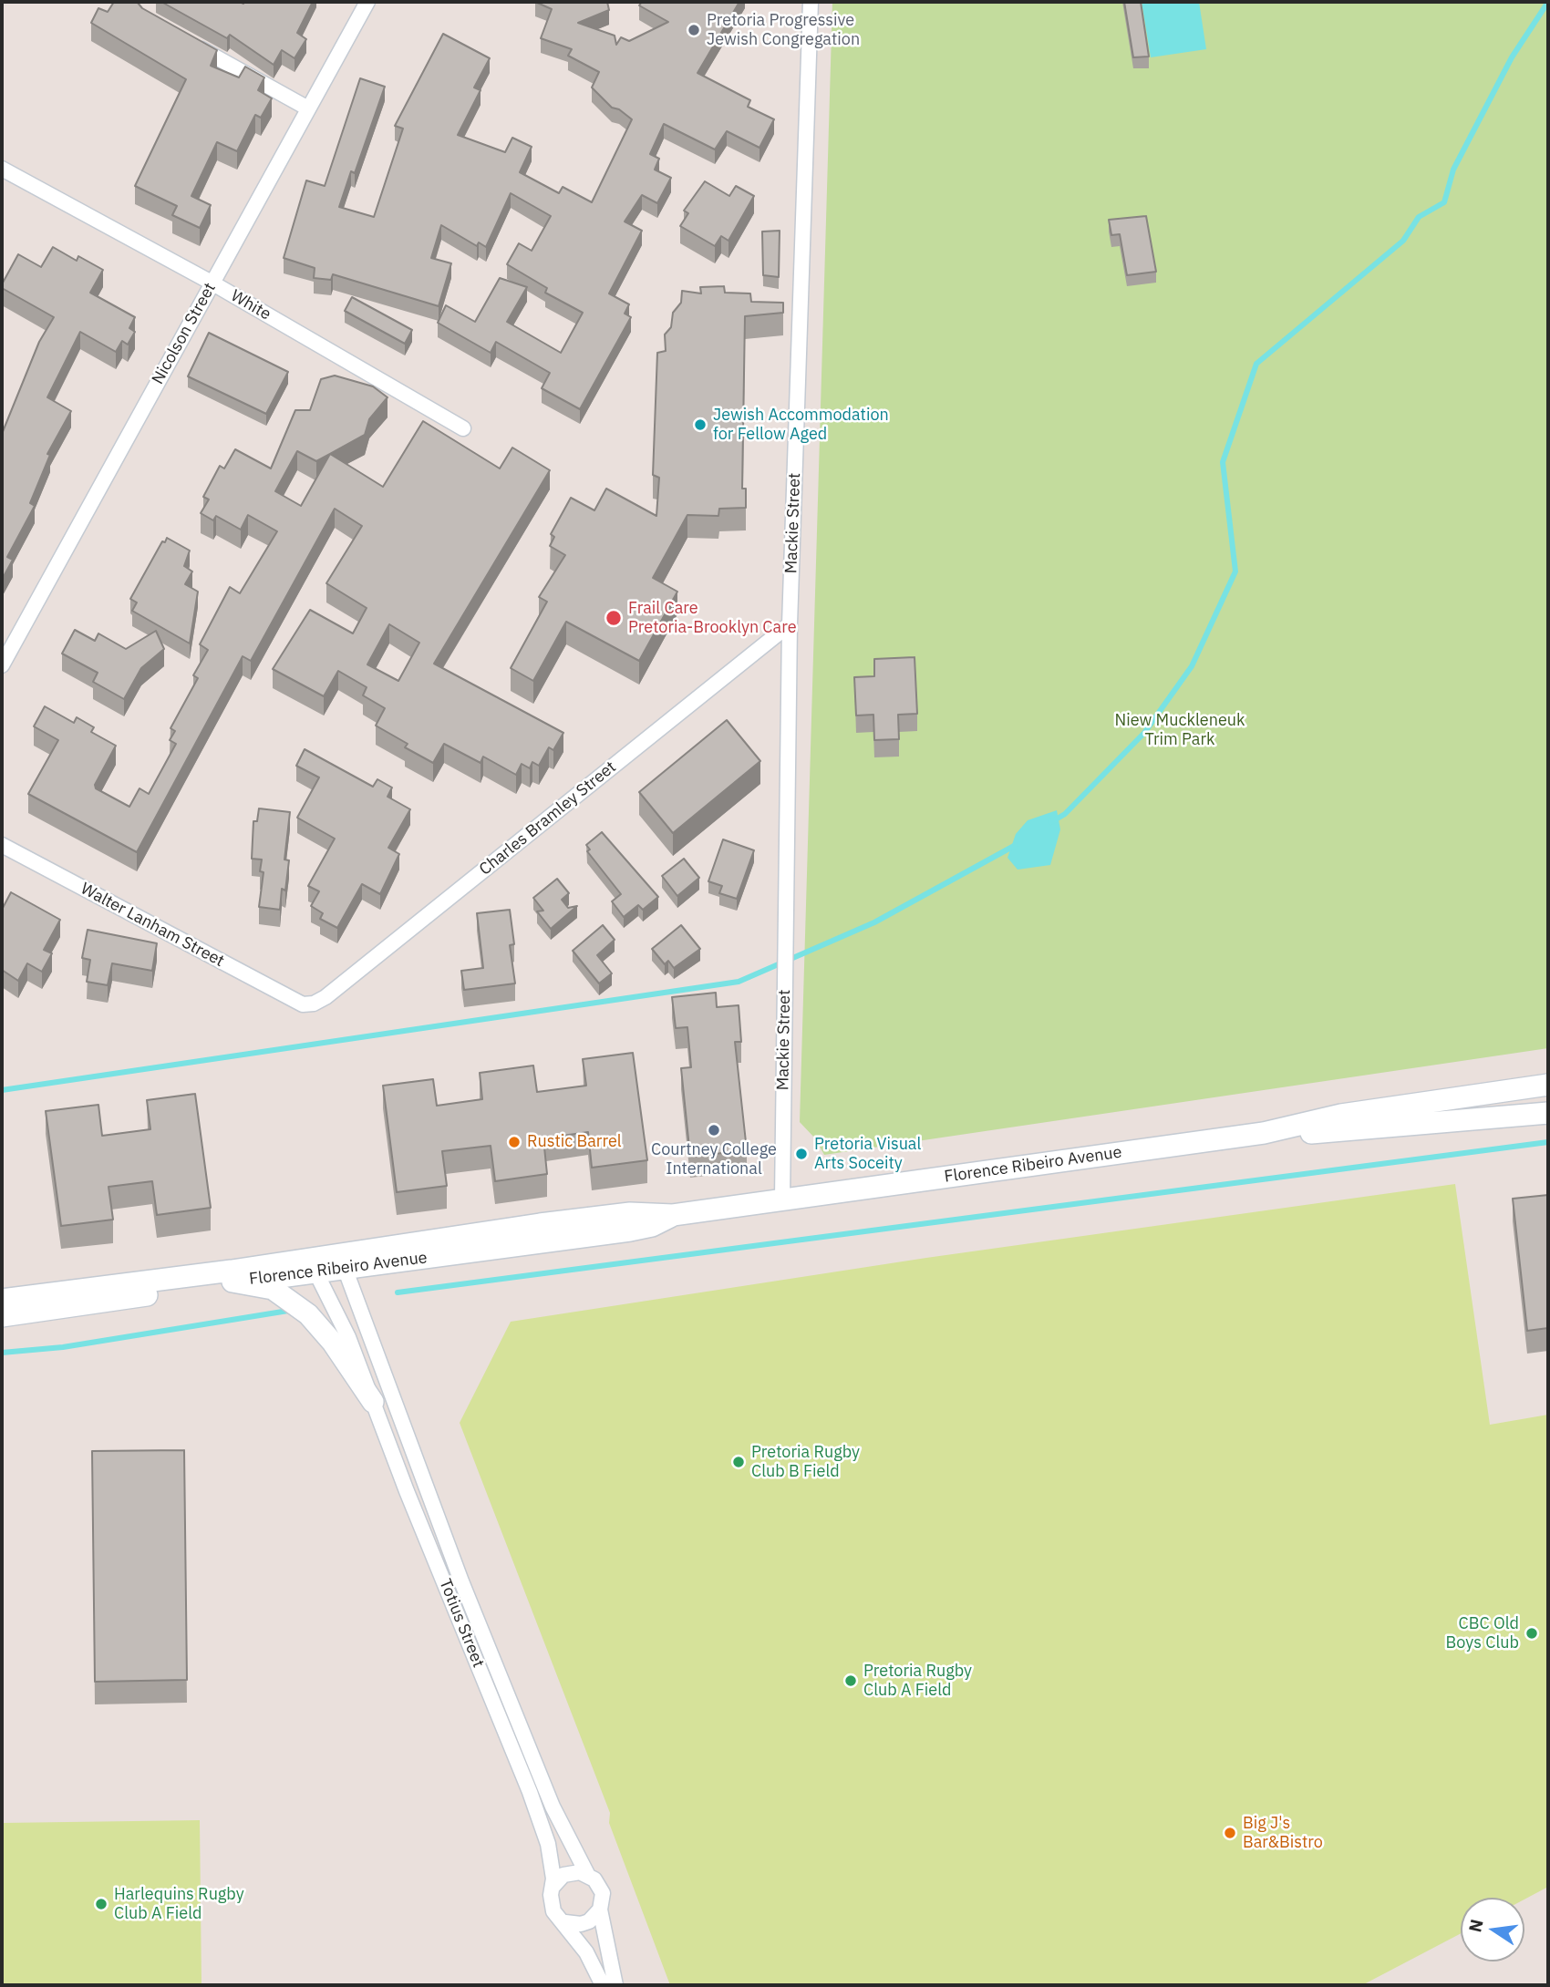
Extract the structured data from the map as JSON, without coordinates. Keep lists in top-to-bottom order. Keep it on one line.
{"streets":{"main road":["Florence Ribeiro Avenue"],"street":["White","Nicolson Street","Mackie Street","Charles Bramley Street","Walter Lanham Street","Totius Street"]},"crossings":[["White","Nicolson Street"],["Mackie Street","Charles Bramley Street"],["Mackie Street","Florence Ribeiro Avenue"],["Charles Bramley Street","Walter Lanham Street"],["Florence Ribeiro Avenue","Totius Street"]],"parks":["Niew Muckleneuk Trim Park"],"places":["Pretoria Progressive Jewish Congregation","Jewish Accommodation for Fellow Aged","Frail Care Pretoria-Brooklyn Care","Courtney College International","Rustic Barrel","Pretoria Visual Arts Soceity","Pretoria Rugby Club B Field","CBC Old Boys Club","Pretoria Rugby Club A Field","Big J's Bar&Bistro","Harlequins Rugby Club A Field"],"north":"left"}
